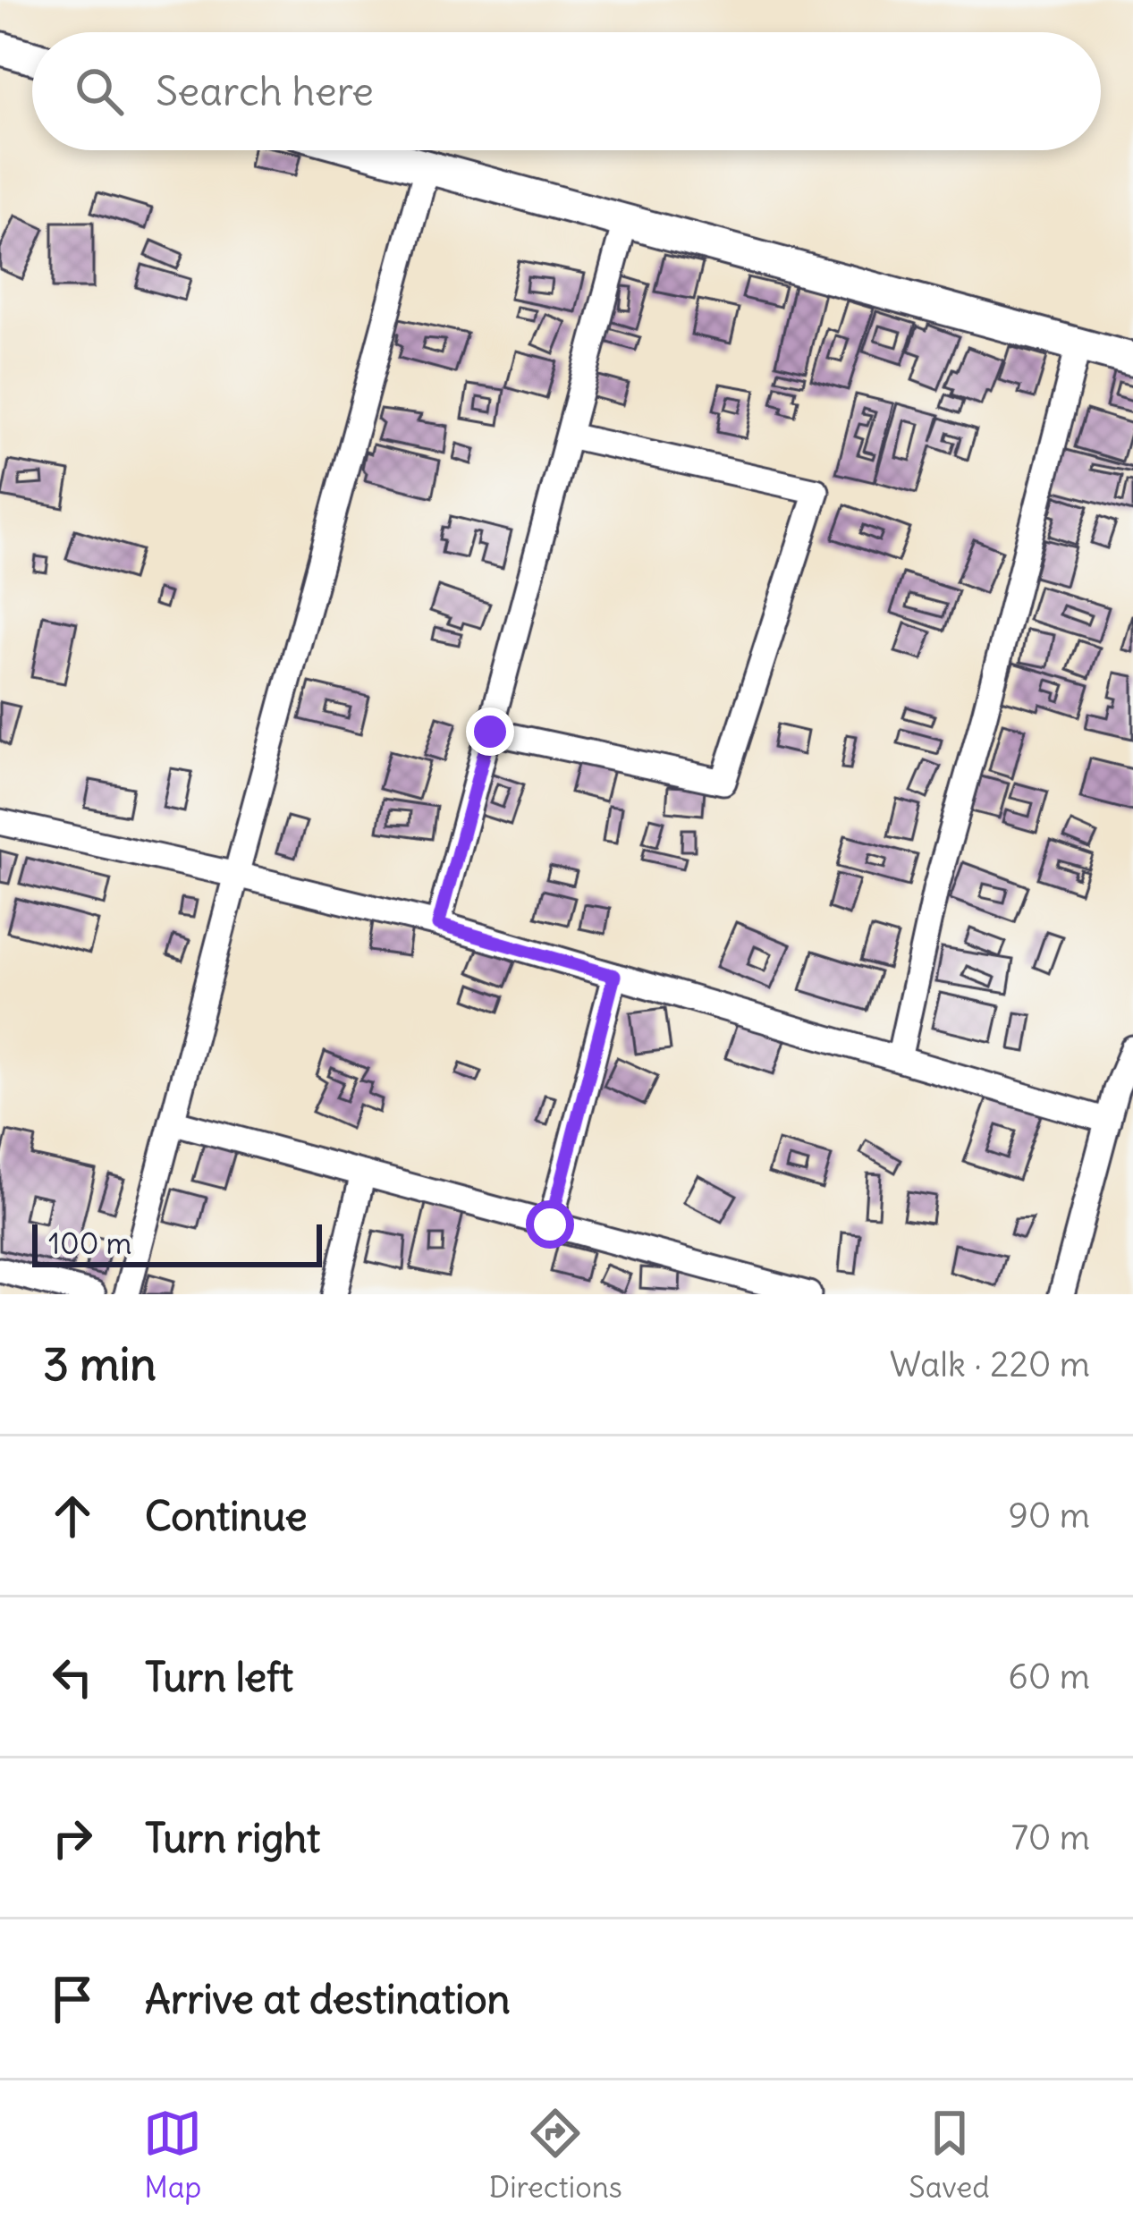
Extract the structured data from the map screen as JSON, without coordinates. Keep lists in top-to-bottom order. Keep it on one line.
{"scale_bar":"100 m","page":{"search":"Search here","scale":"100 m","heading":["3 min","Walk · 220 m"],"list":[["Continue","90 m"],["Turn left","60 m"],["Turn right","70 m"],"Arrive at destination"],"nav":["Map","Directions","Saved"]}}
